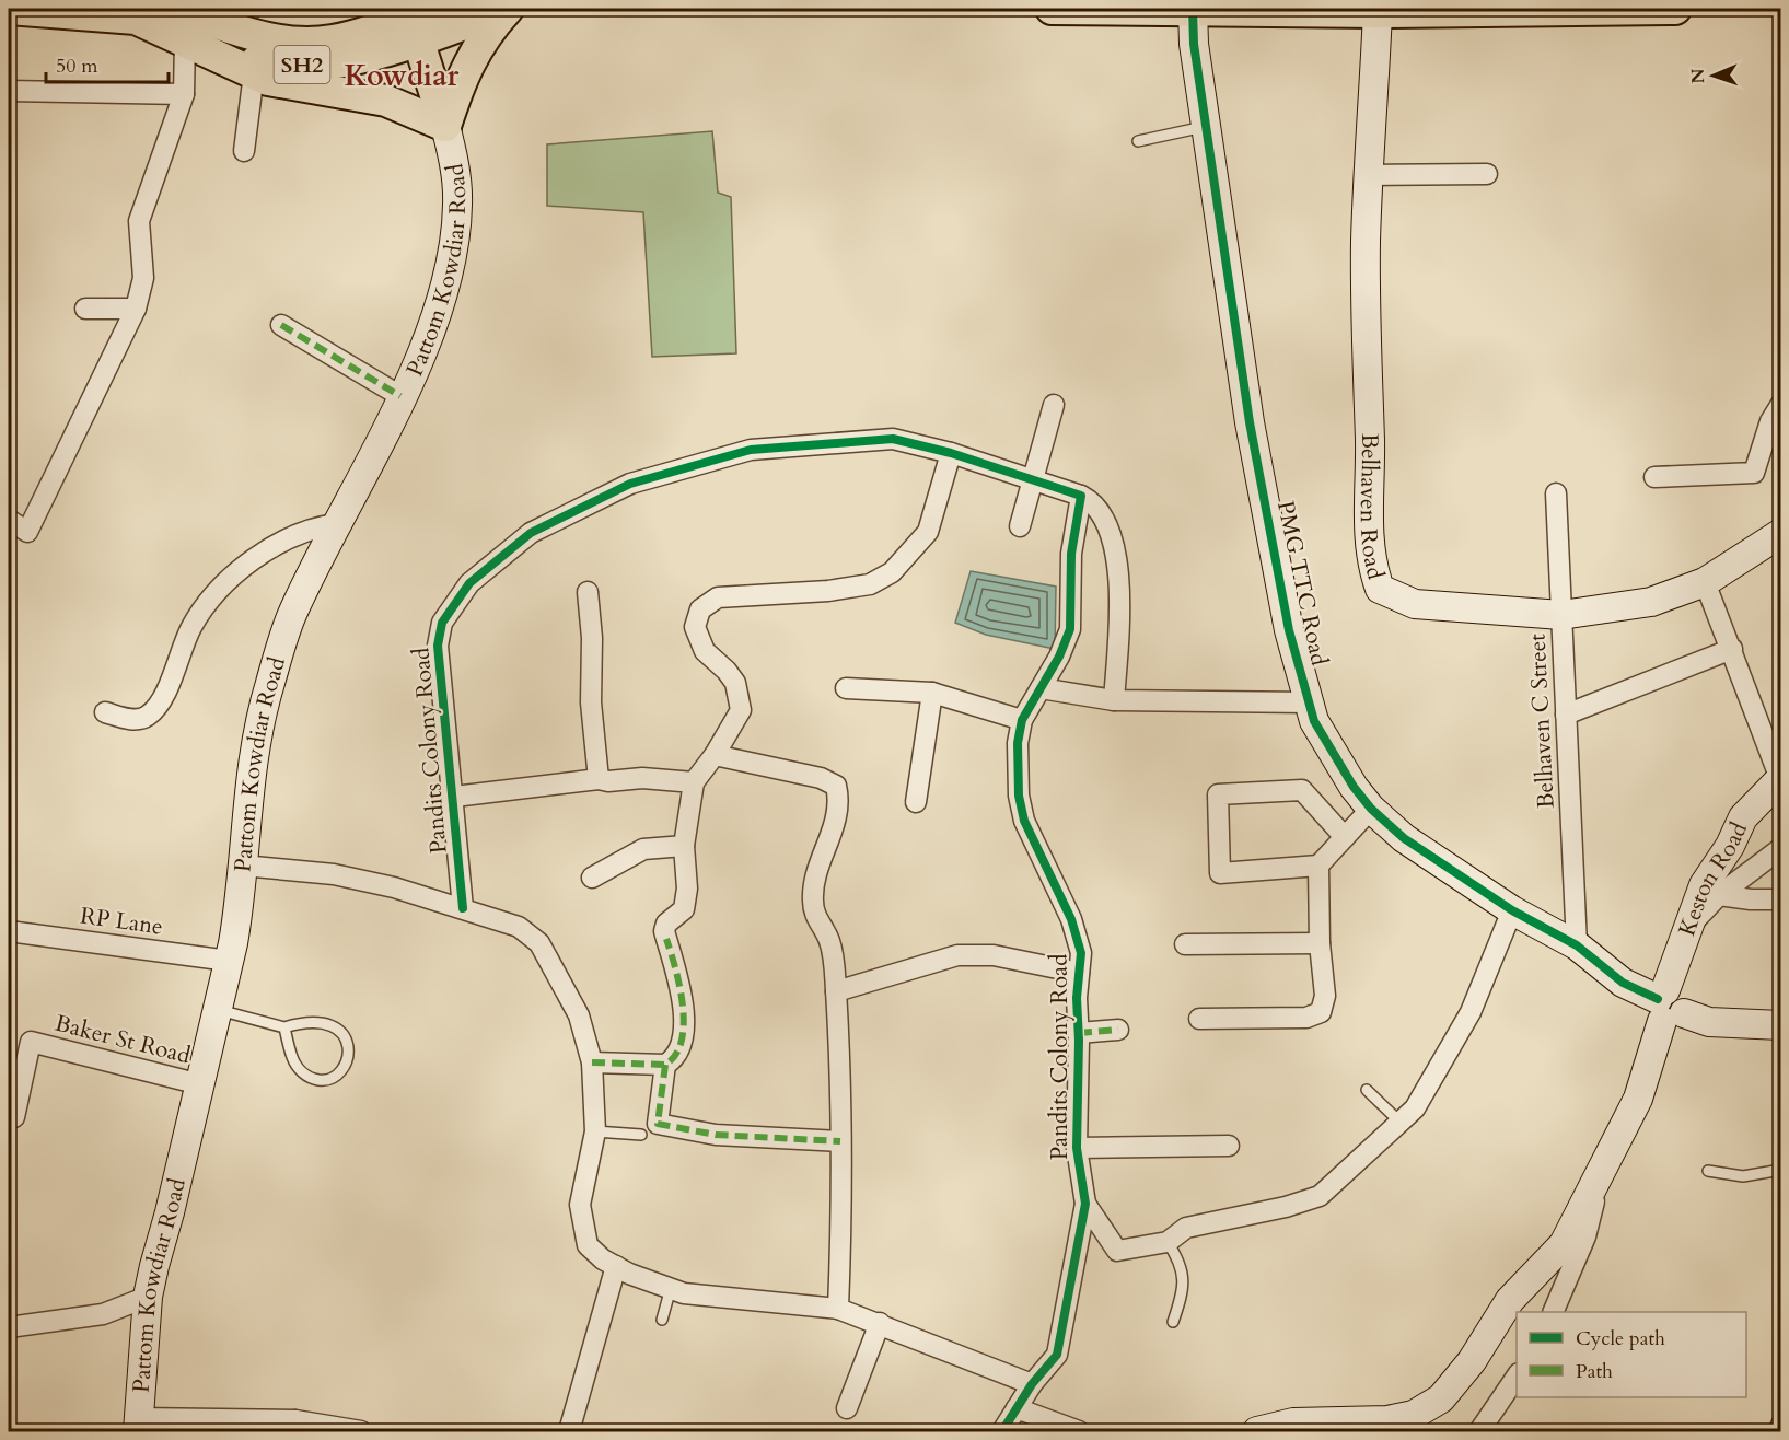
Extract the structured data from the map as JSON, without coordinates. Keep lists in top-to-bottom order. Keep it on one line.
{"streets":{"main road":["SH2"],"street":["Pattom Kowdiar Road","Belhaven Road","PMG TTC Road","Belhaven C Street","Pandits Colony Road","Keston Road","RP Lane","Baker St Road"]},"crossings":[["Pattom Kowdiar Road","RP Lane"],["Pattom Kowdiar Road","Baker St Road"],["Belhaven Road","Belhaven C Street"],["PMG TTC Road","Belhaven C Street"],["PMG TTC Road","Keston Road"]],"districts":["Kowdiar"],"legend":["Cycle path","Path"],"scale_bar":"50 m","north":"left"}
